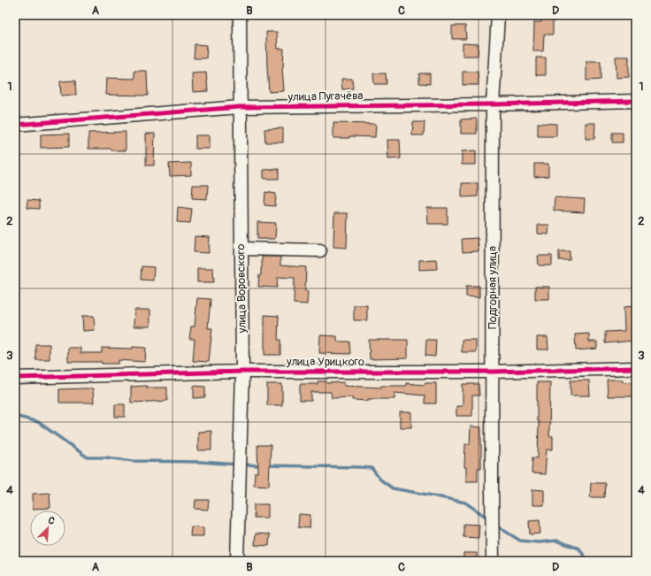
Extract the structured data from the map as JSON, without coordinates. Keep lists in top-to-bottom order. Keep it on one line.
{"streets":{"street":["улица Пугачёва","Подгорная улица","улица Воровского","улица Урицкого"]},"crossings":[["улица Пугачёва","Подгорная улица"],["улица Пугачёва","улица Воровского"],["Подгорная улица","улица Урицкого"],["улица Воровского","улица Урицкого"]],"north":"top right","grid":{"columns":["A","B","C","D"],"rows":["1","2","3","4"]}}
